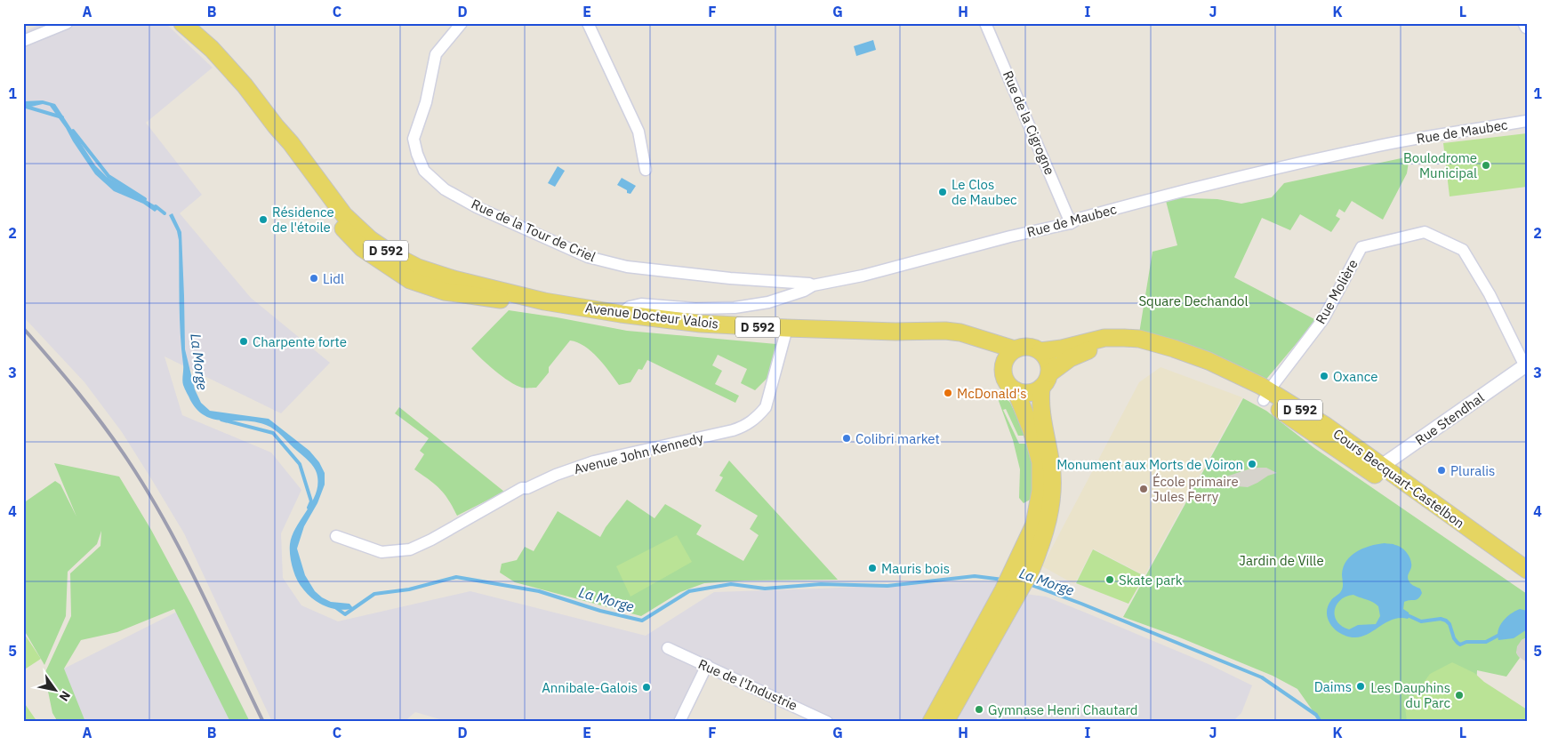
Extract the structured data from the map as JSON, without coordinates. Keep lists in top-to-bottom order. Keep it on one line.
{"streets":{"main road":["D 592","Avenue Docteur Valois","Cours Becquart-Castelbon"],"street":["Rue de la Cigrogne","Rue de Maubec","Rue de la Tour de Criel","Rue Molière","Rue Stendhal","Avenue John Kennedy","Rue de l'Industrie"]},"crossings":[["Rue de la Cigrogne","Rue de Maubec"],["Rue de Maubec","Rue de la Tour de Criel"],["Rue de Maubec","Avenue Docteur Valois"],["D 592","Avenue Docteur Valois"],["D 592","Cours Becquart-Castelbon"],["Rue Molière","Rue Stendhal"],["Rue Molière","Cours Becquart-Castelbon"],["Avenue Docteur Valois","Avenue John Kennedy"],["Rue Stendhal","Cours Becquart-Castelbon"]],"water":["La Morge"],"parks":["Square Dechandol","Jardin de Ville"],"places":["Boulodrome Municipal","Le Clos de Maubec","Résidence de l'étoile","Lidl","Charpente forte","Oxance","McDonald's","Colibri market","Monument aux Morts de Voiron","Pluralis","École primaire Jules Ferry","Mauris bois","Skate park","Daims","Annibale-Galois","Les Dauphins du Parc","Gymnase Henri Chautard"],"north":"bottom right","grid":{"columns":["A","B","C","D","E","F","G","H","I","J","K","L"],"rows":["1","2","3","4","5"]}}
